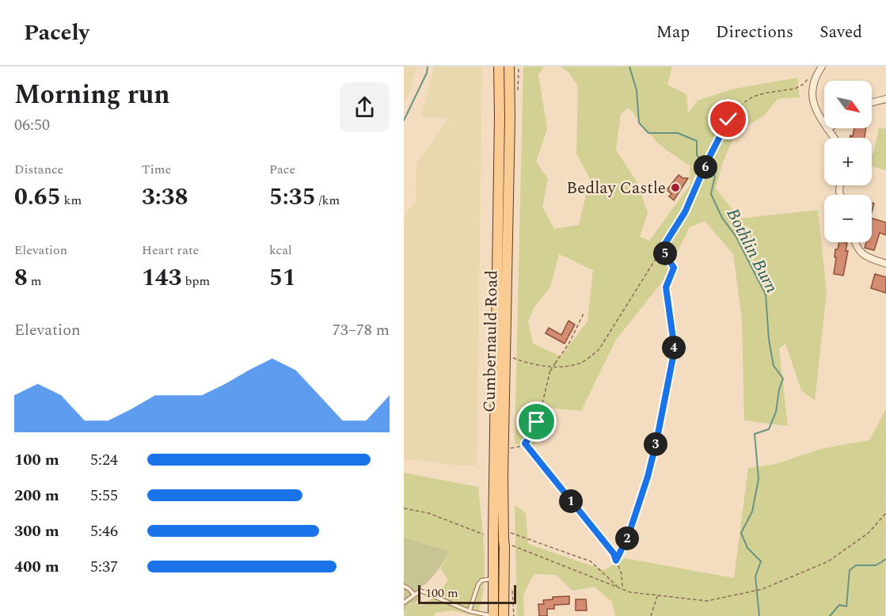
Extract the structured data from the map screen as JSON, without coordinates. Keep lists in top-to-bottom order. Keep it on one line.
{"streets":{"main road":["Cumbernauld Road"]},"water":["Bothlin Burn"],"places":["Bedlay Castle"],"scale_bar":"100 m","north":"bottom right","page":{"header":"Pacely","nav":["Map","Directions","Saved"],"heading":["Morning run","06:50"],"map_buttons":["+","−"],"stats":[["Distance","0.65 km"],["Time","3:38"],["Pace","5:35 /km"],["Elevation","8 m"],["Heart rate","143 bpm"],["kcal","51"]],"pins":["6","5","4","3","1","2"],"chart":["Elevation","73–78 m"],"list":[{"name":"100 m","note":"5:24"},{"name":"200 m","note":"5:55"},{"name":"300 m","note":"5:46"},{"name":"400 m","note":"5:37"}],"scale":"100 m"}}
